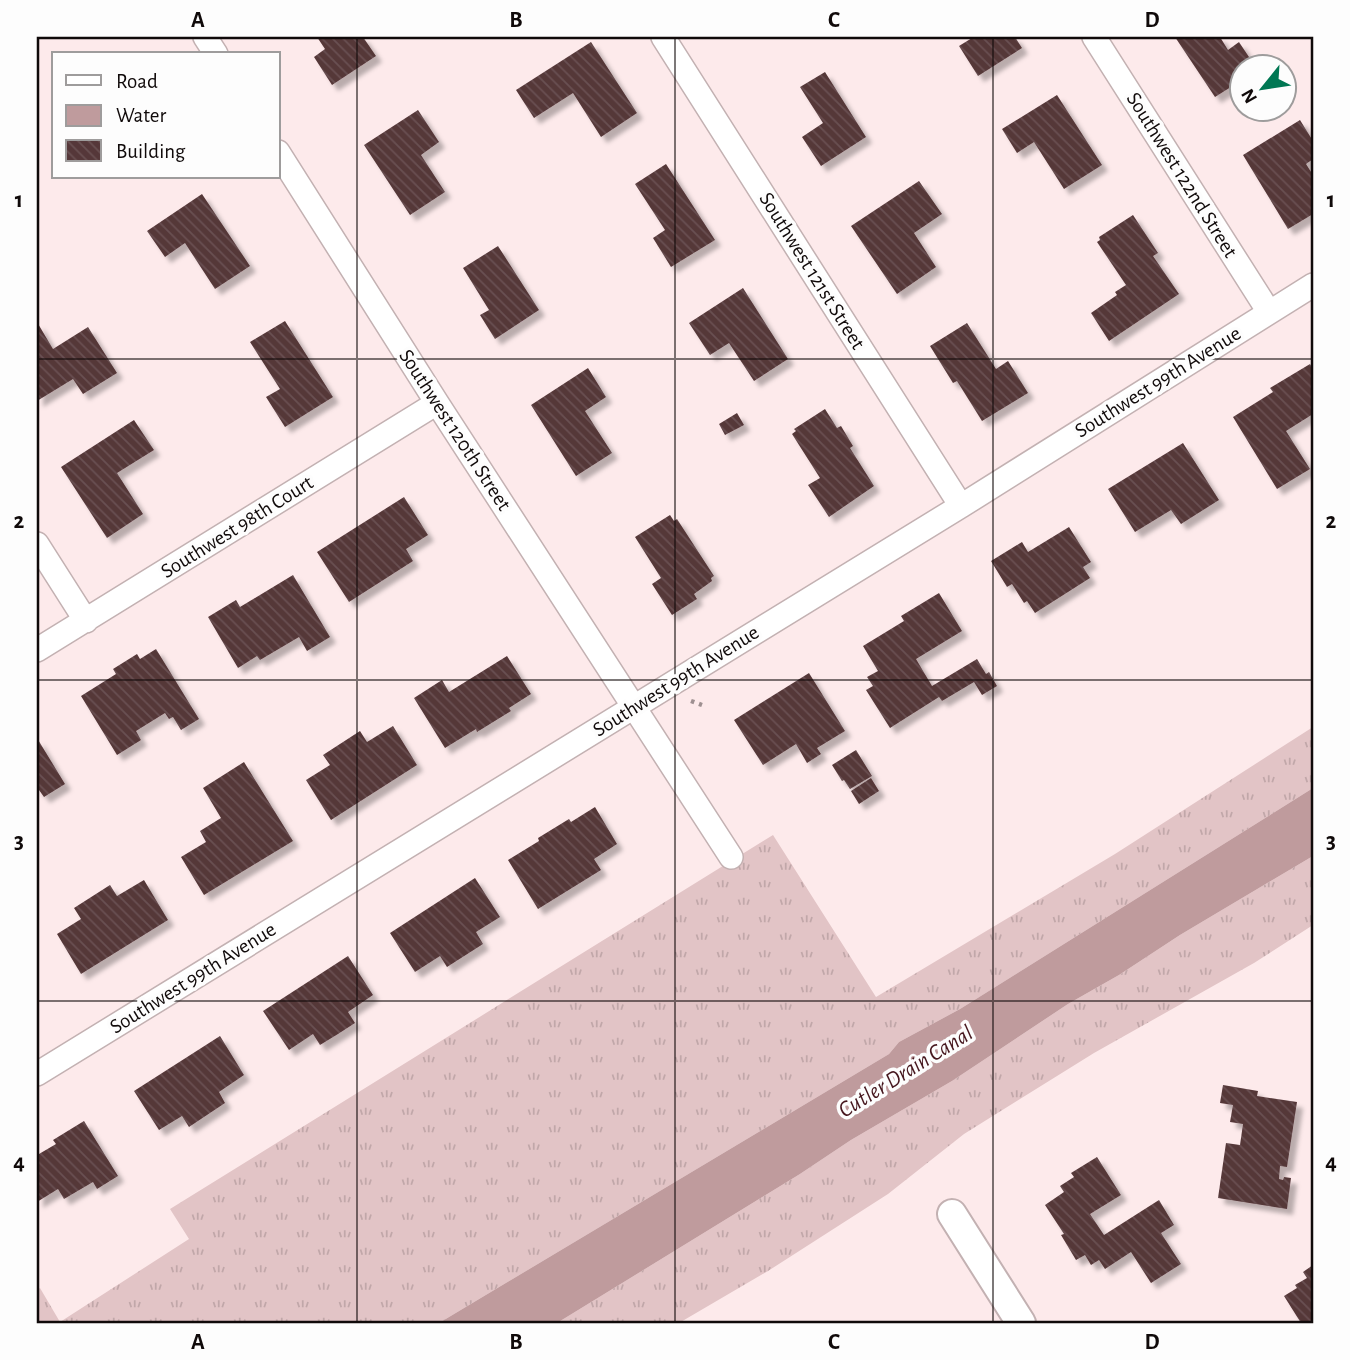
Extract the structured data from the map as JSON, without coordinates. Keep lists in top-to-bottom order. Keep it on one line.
{"streets":{"street":["Southwest 122nd Street","Southwest 121st Street","Southwest 99th Avenue","Southwest 120th Street","Southwest 98th Court"]},"crossings":[["Southwest 122nd Street","Southwest 99th Avenue"],["Southwest 121st Street","Southwest 99th Avenue"],["Southwest 99th Avenue","Southwest 120th Street"],["Southwest 120th Street","Southwest 98th Court"]],"water":["Cutler Drain Canal"],"legend":["Road","Water","Building"],"north":"bottom left","grid":{"columns":["A","B","C","D"],"rows":["1","2","3","4"]}}
